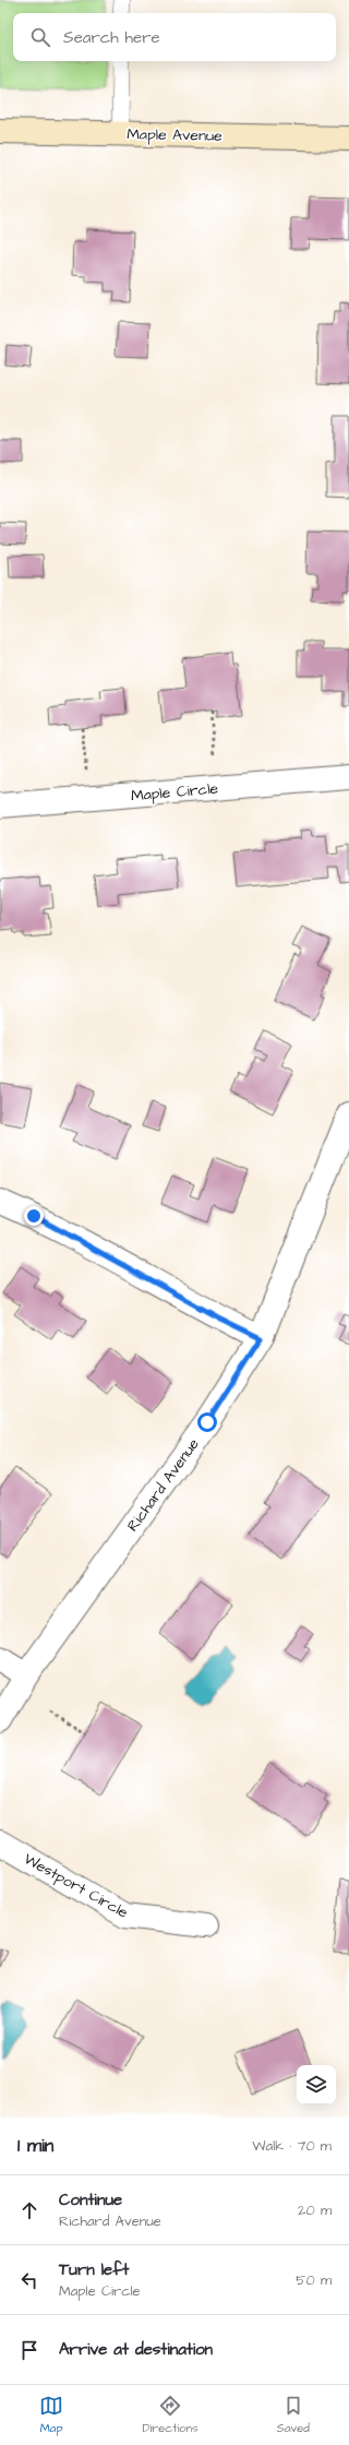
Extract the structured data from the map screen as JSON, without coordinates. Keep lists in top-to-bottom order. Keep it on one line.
{"streets":{"main road":["Maple Avenue"],"street":["Maple Circle","Richard Avenue","Westport Circle"]},"page":{"search":"Search here","heading":["1 min","Walk · 70 m"],"list":[["Continue","Richard Avenue","20 m"],["Turn left","Maple Circle","50 m"],"Arrive at destination"],"nav":["Map","Directions","Saved"]}}
